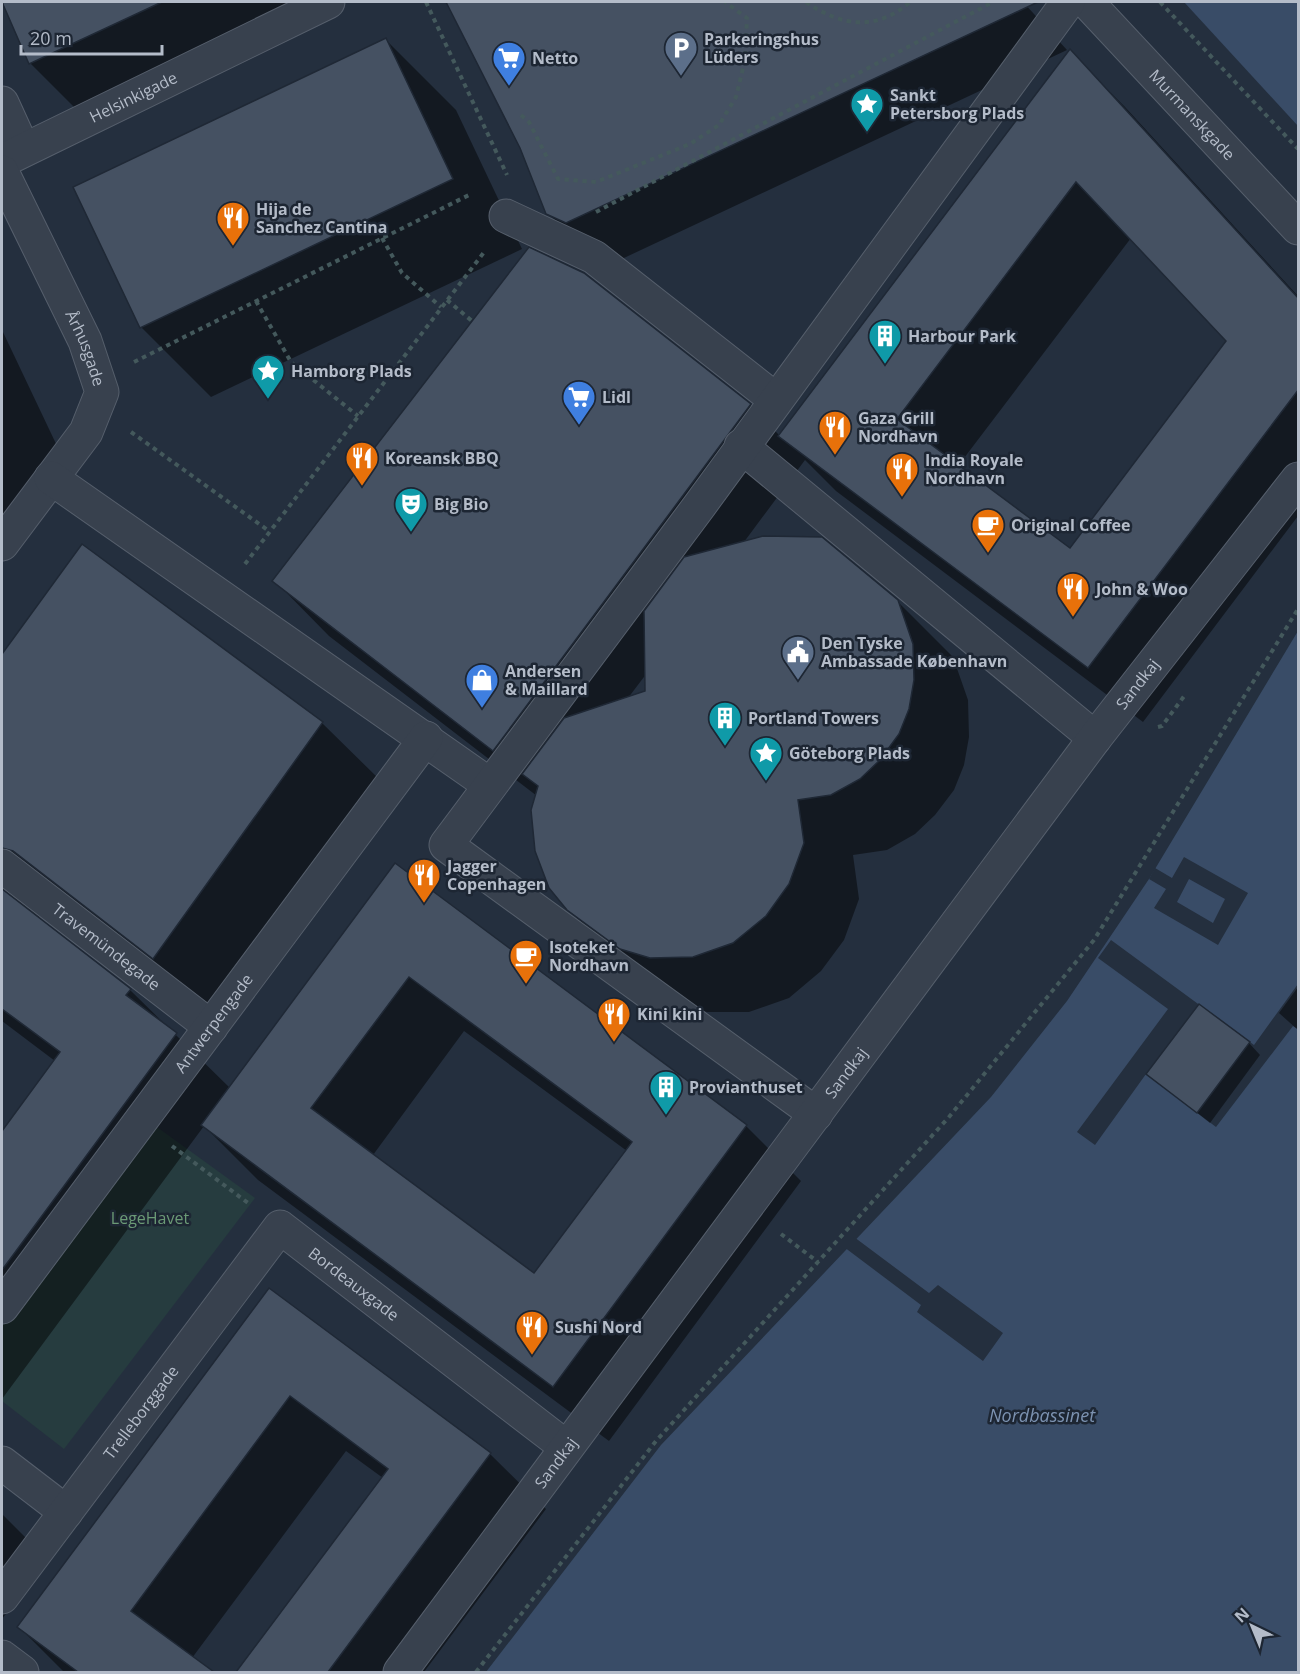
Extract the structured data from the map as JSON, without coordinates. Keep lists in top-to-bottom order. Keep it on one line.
{"streets":{"street":["Helsinkigade","Murmanskgade","Århusgade","Sandkaj","Travemündegade","Antwerpengade","Bordeauxgade","Trelleborggade"]},"crossings":[["Helsinkigade","Århusgade"],["Sandkaj","Bordeauxgade"],["Travemündegade","Antwerpengade"],["Bordeauxgade","Trelleborggade"]],"water":["Nordbassinet"],"parks":["LegeHavet"],"places":{"parking":["Parkeringshus Lüders"],"supermarket":["Netto","Lidl"],"place":["Sankt Petersborg Plads","Hamborg Plads","Göteborg Plads"],"restaurant":["Hija de Sanchez Cantina","Gaza Grill Nordhavn","Koreansk BBQ","India Royale Nordhavn","John & Woo","Jagger Copenhagen","Kini kini","Sushi Nord"],"building":["Harbour Park","Portland Towers","Provianthuset"],"theatre":["Big Bio"],"cafe":["Original Coffee","Isoteket Nordhavn"],"public building":["Den Tyske Ambassade København"],"shop":["Andersen & Maillard"]},"scale_bar":"20 m","north":"top left"}
